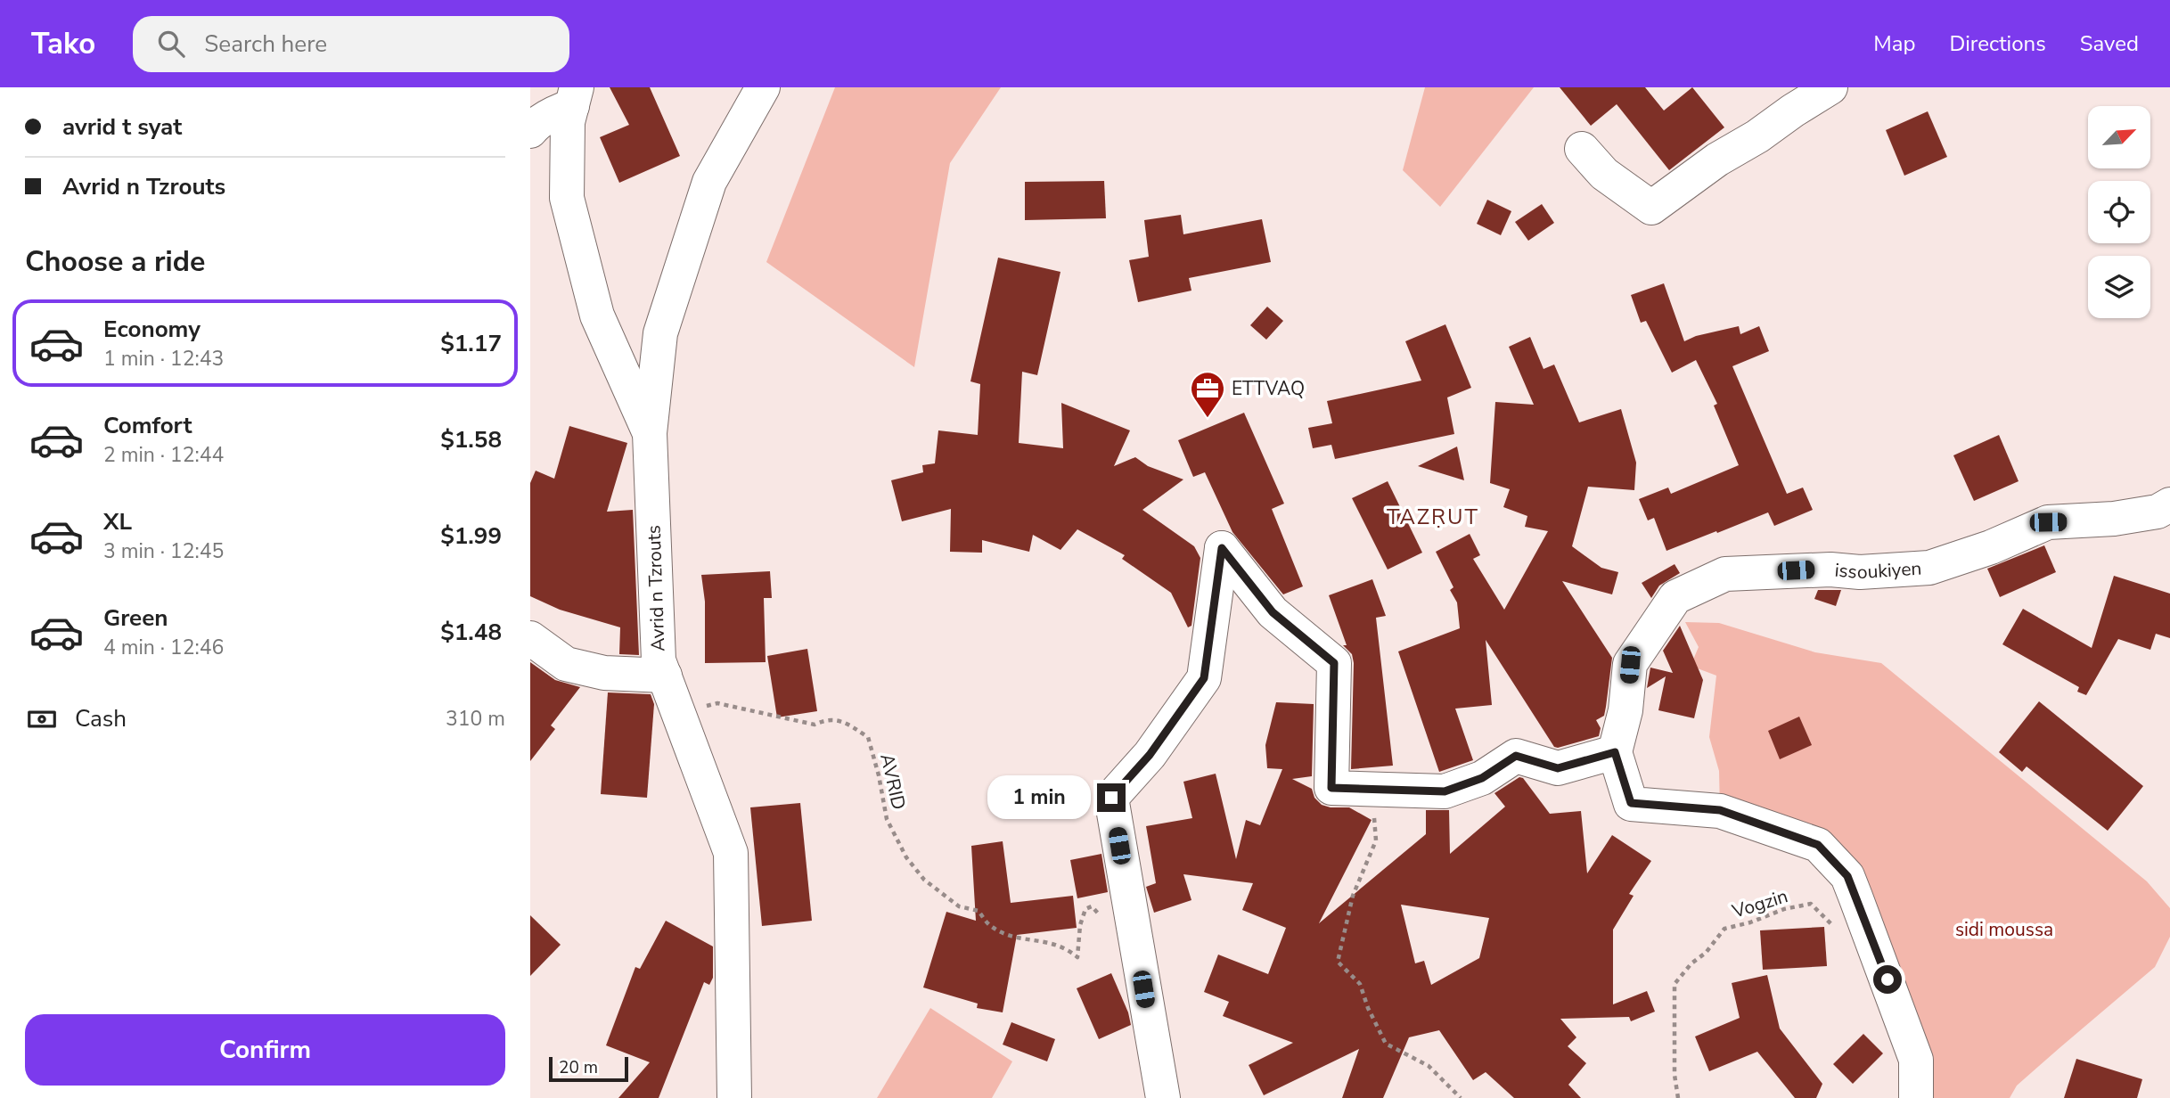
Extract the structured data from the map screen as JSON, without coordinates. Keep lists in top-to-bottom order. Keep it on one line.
{"streets":{"street":["issoukiyen","Avrid n Tzrouts"],"path":["AVRID","Vogzin"]},"crossings":[["Avrid n Tzrouts","AVRID"]],"districts":["TAZṚUT"],"parks":["sidi moussa"],"places":{"office":["ETTVAQ"]},"scale_bar":"20 m","north":"top right","page":{"header":"Tako","search":"Search here","nav":["Map","Directions","Saved"],"banner":["avrid t syat","Avrid n Tzrouts"],"heading":"Choose a ride","list":[{"name":"Economy","note":"1 min · 12:43","value":"$1.17"},{"name":"Comfort","note":"2 min · 12:44","value":"$1.58"},{"name":"XL","note":"3 min · 12:45","value":"$1.99"},{"name":"Green","note":"4 min · 12:46","value":"$1.48"}],"pay":["Cash","310 m"],"bubble":"1 min","buttons":"Confirm","scale":"20 m"}}
